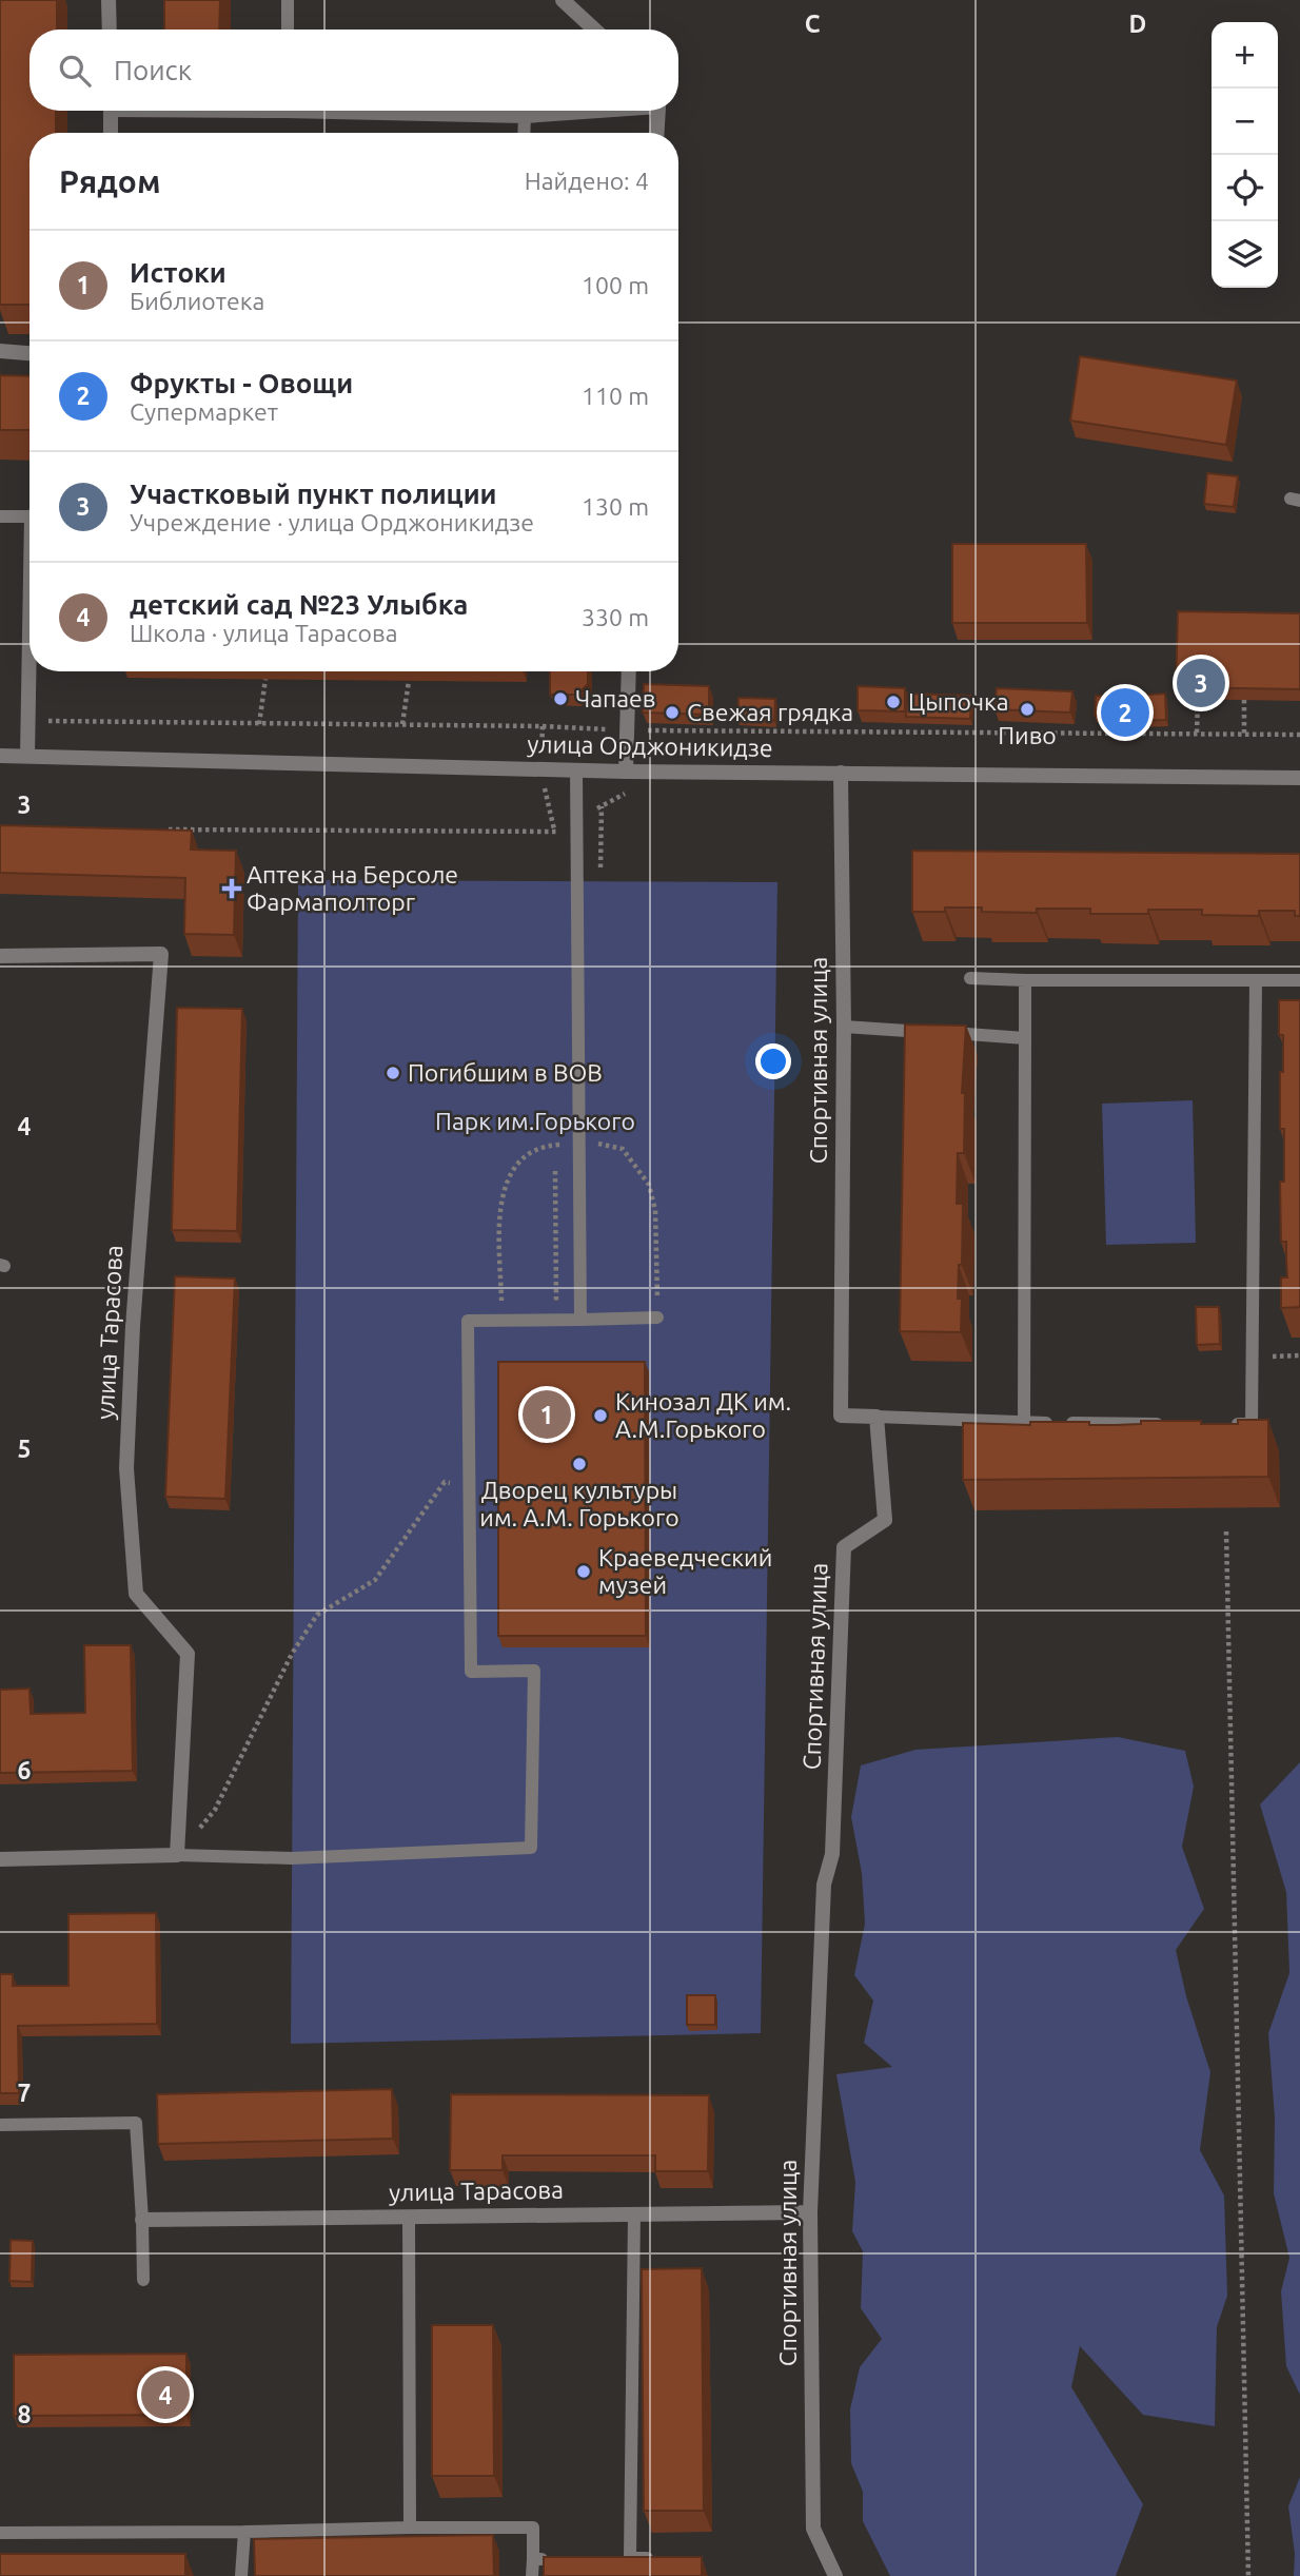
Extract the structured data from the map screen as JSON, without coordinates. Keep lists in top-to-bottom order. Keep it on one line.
{"streets":{"street":["улица Орджоникидзе","Спортивная улица","улица Тарасова"]},"crossings":[["улица Орджоникидзе","Спортивная улица"],["Спортивная улица","улица Тарасова"]],"parks":["Парк им.Горького"],"places":{"other":["Чапаев","Цыпочка","Пиво","Свежая грядка","Погибшим в ВОВ","Кинозал ДК им. А.М.Горького","Дворец культуры им. А.М. Горького","Краеведческий музей"],"health":["Аптека на Берсоле Фармаполторг"]},"page":{"map_buttons":["+","−"],"search":"Поиск","heading":["Рядом","Найдено: 4"],"list":[{"mark":"1","name":"Истоки","note":"Библиотека","value":"100 m"},{"mark":"2","name":"Фрукты - Овощи","note":"Супермаркет","value":"110 m"},{"mark":"3","name":"Участковый пункт полиции","note":"Учреждение · улица Орджоникидзе","value":"130 m"},{"mark":"4","name":"детский сад №23 Улыбка","note":"Школа · улица Тарасова","value":"330 m"}],"pins":["3","2","1","4"]},"grid":{"columns":["C","D"],"rows":["3","4","5","6","7","8"]}}
